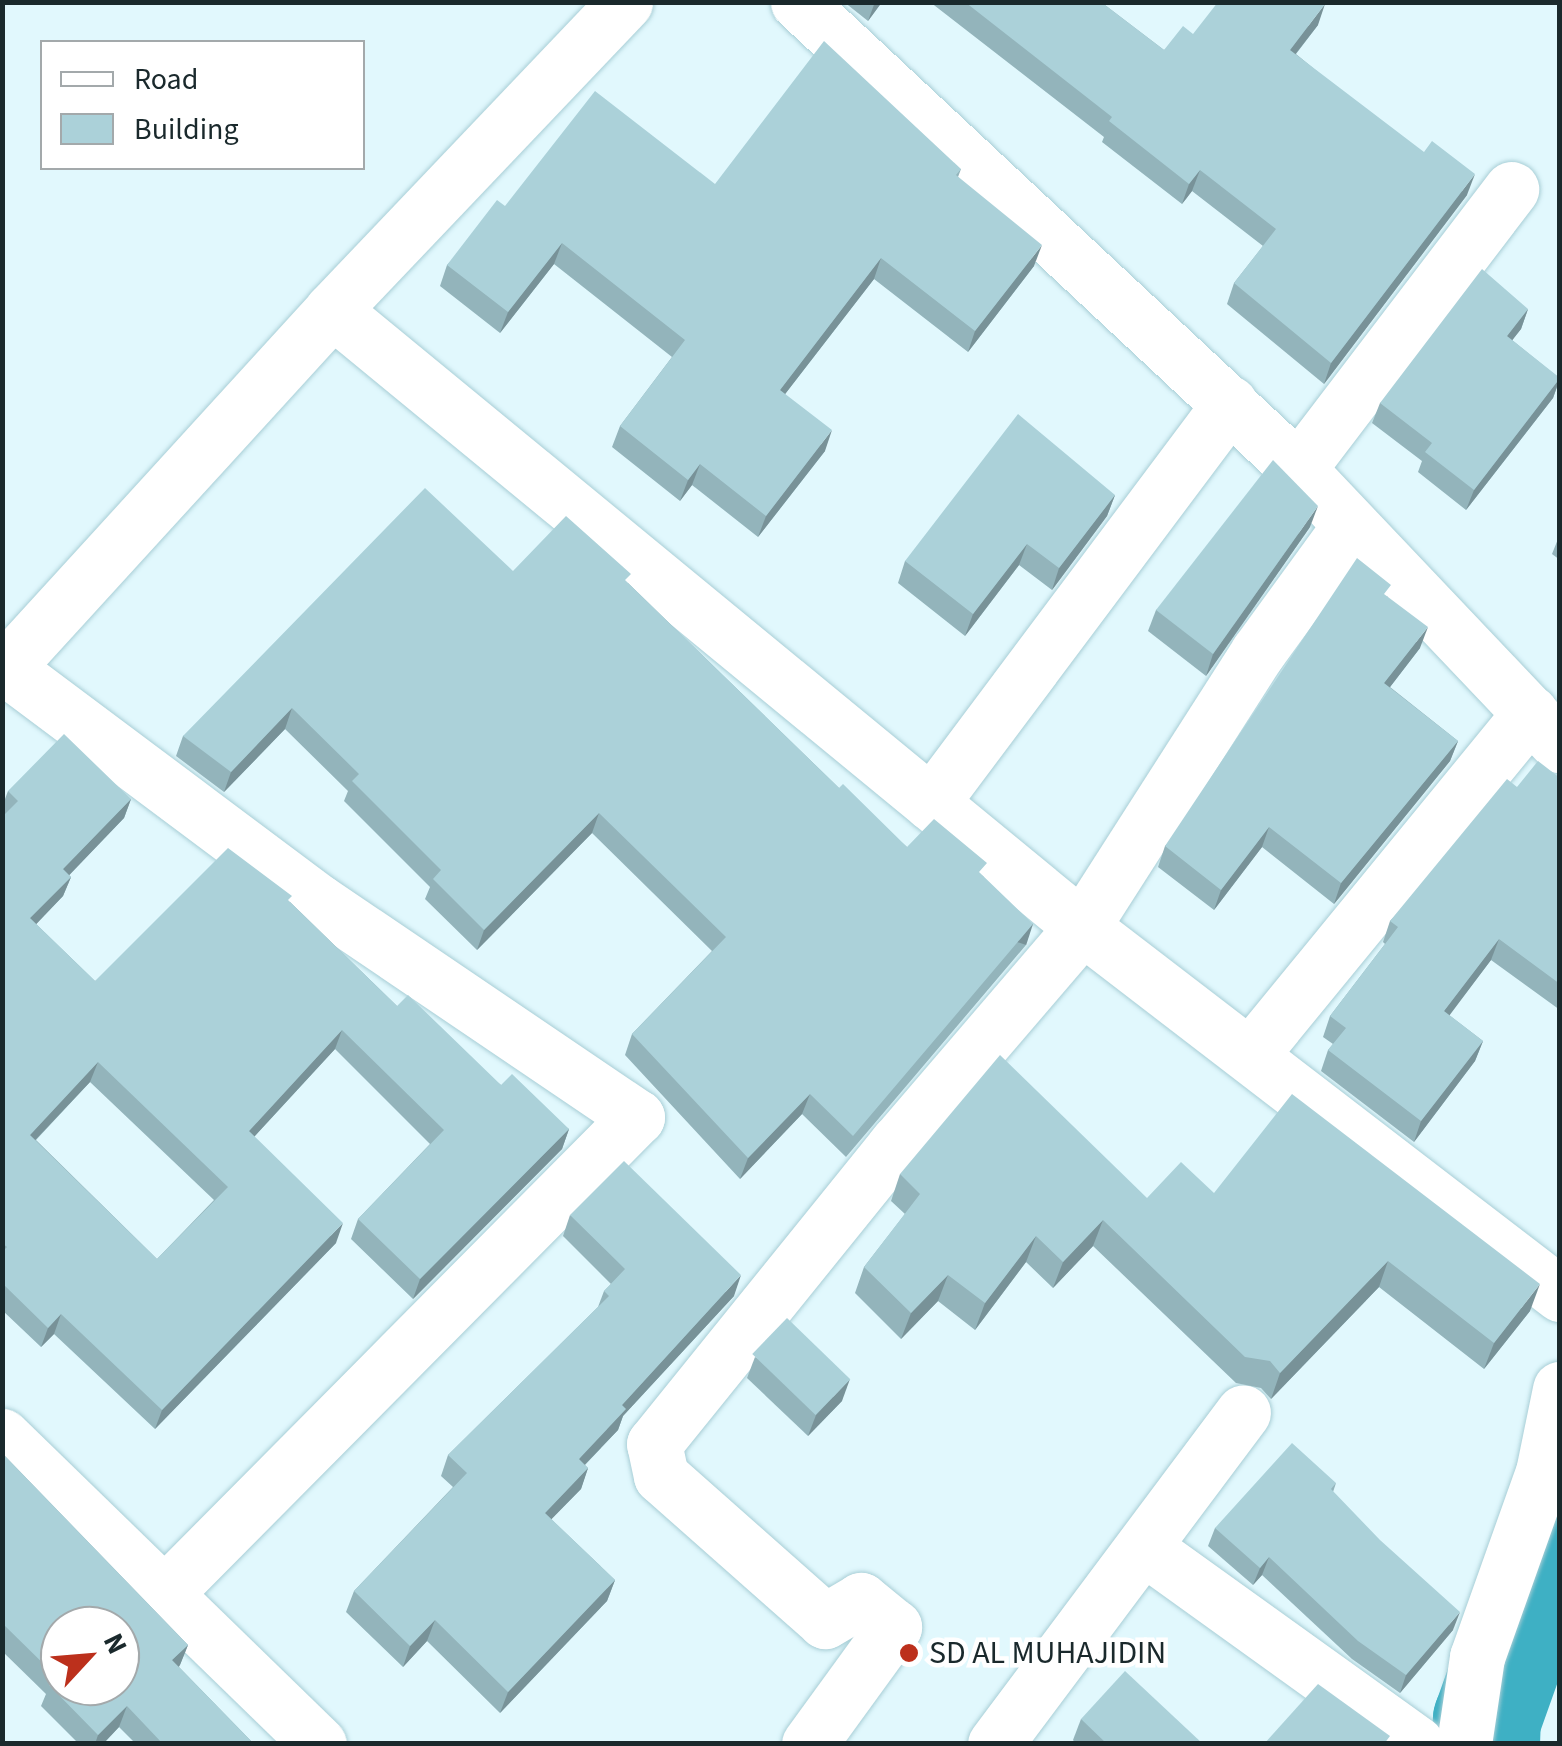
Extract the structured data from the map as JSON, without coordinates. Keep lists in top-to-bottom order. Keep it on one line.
{"places":["SD AL MUHAJIDIN"],"legend":["Road","Building"],"north":"top right"}
